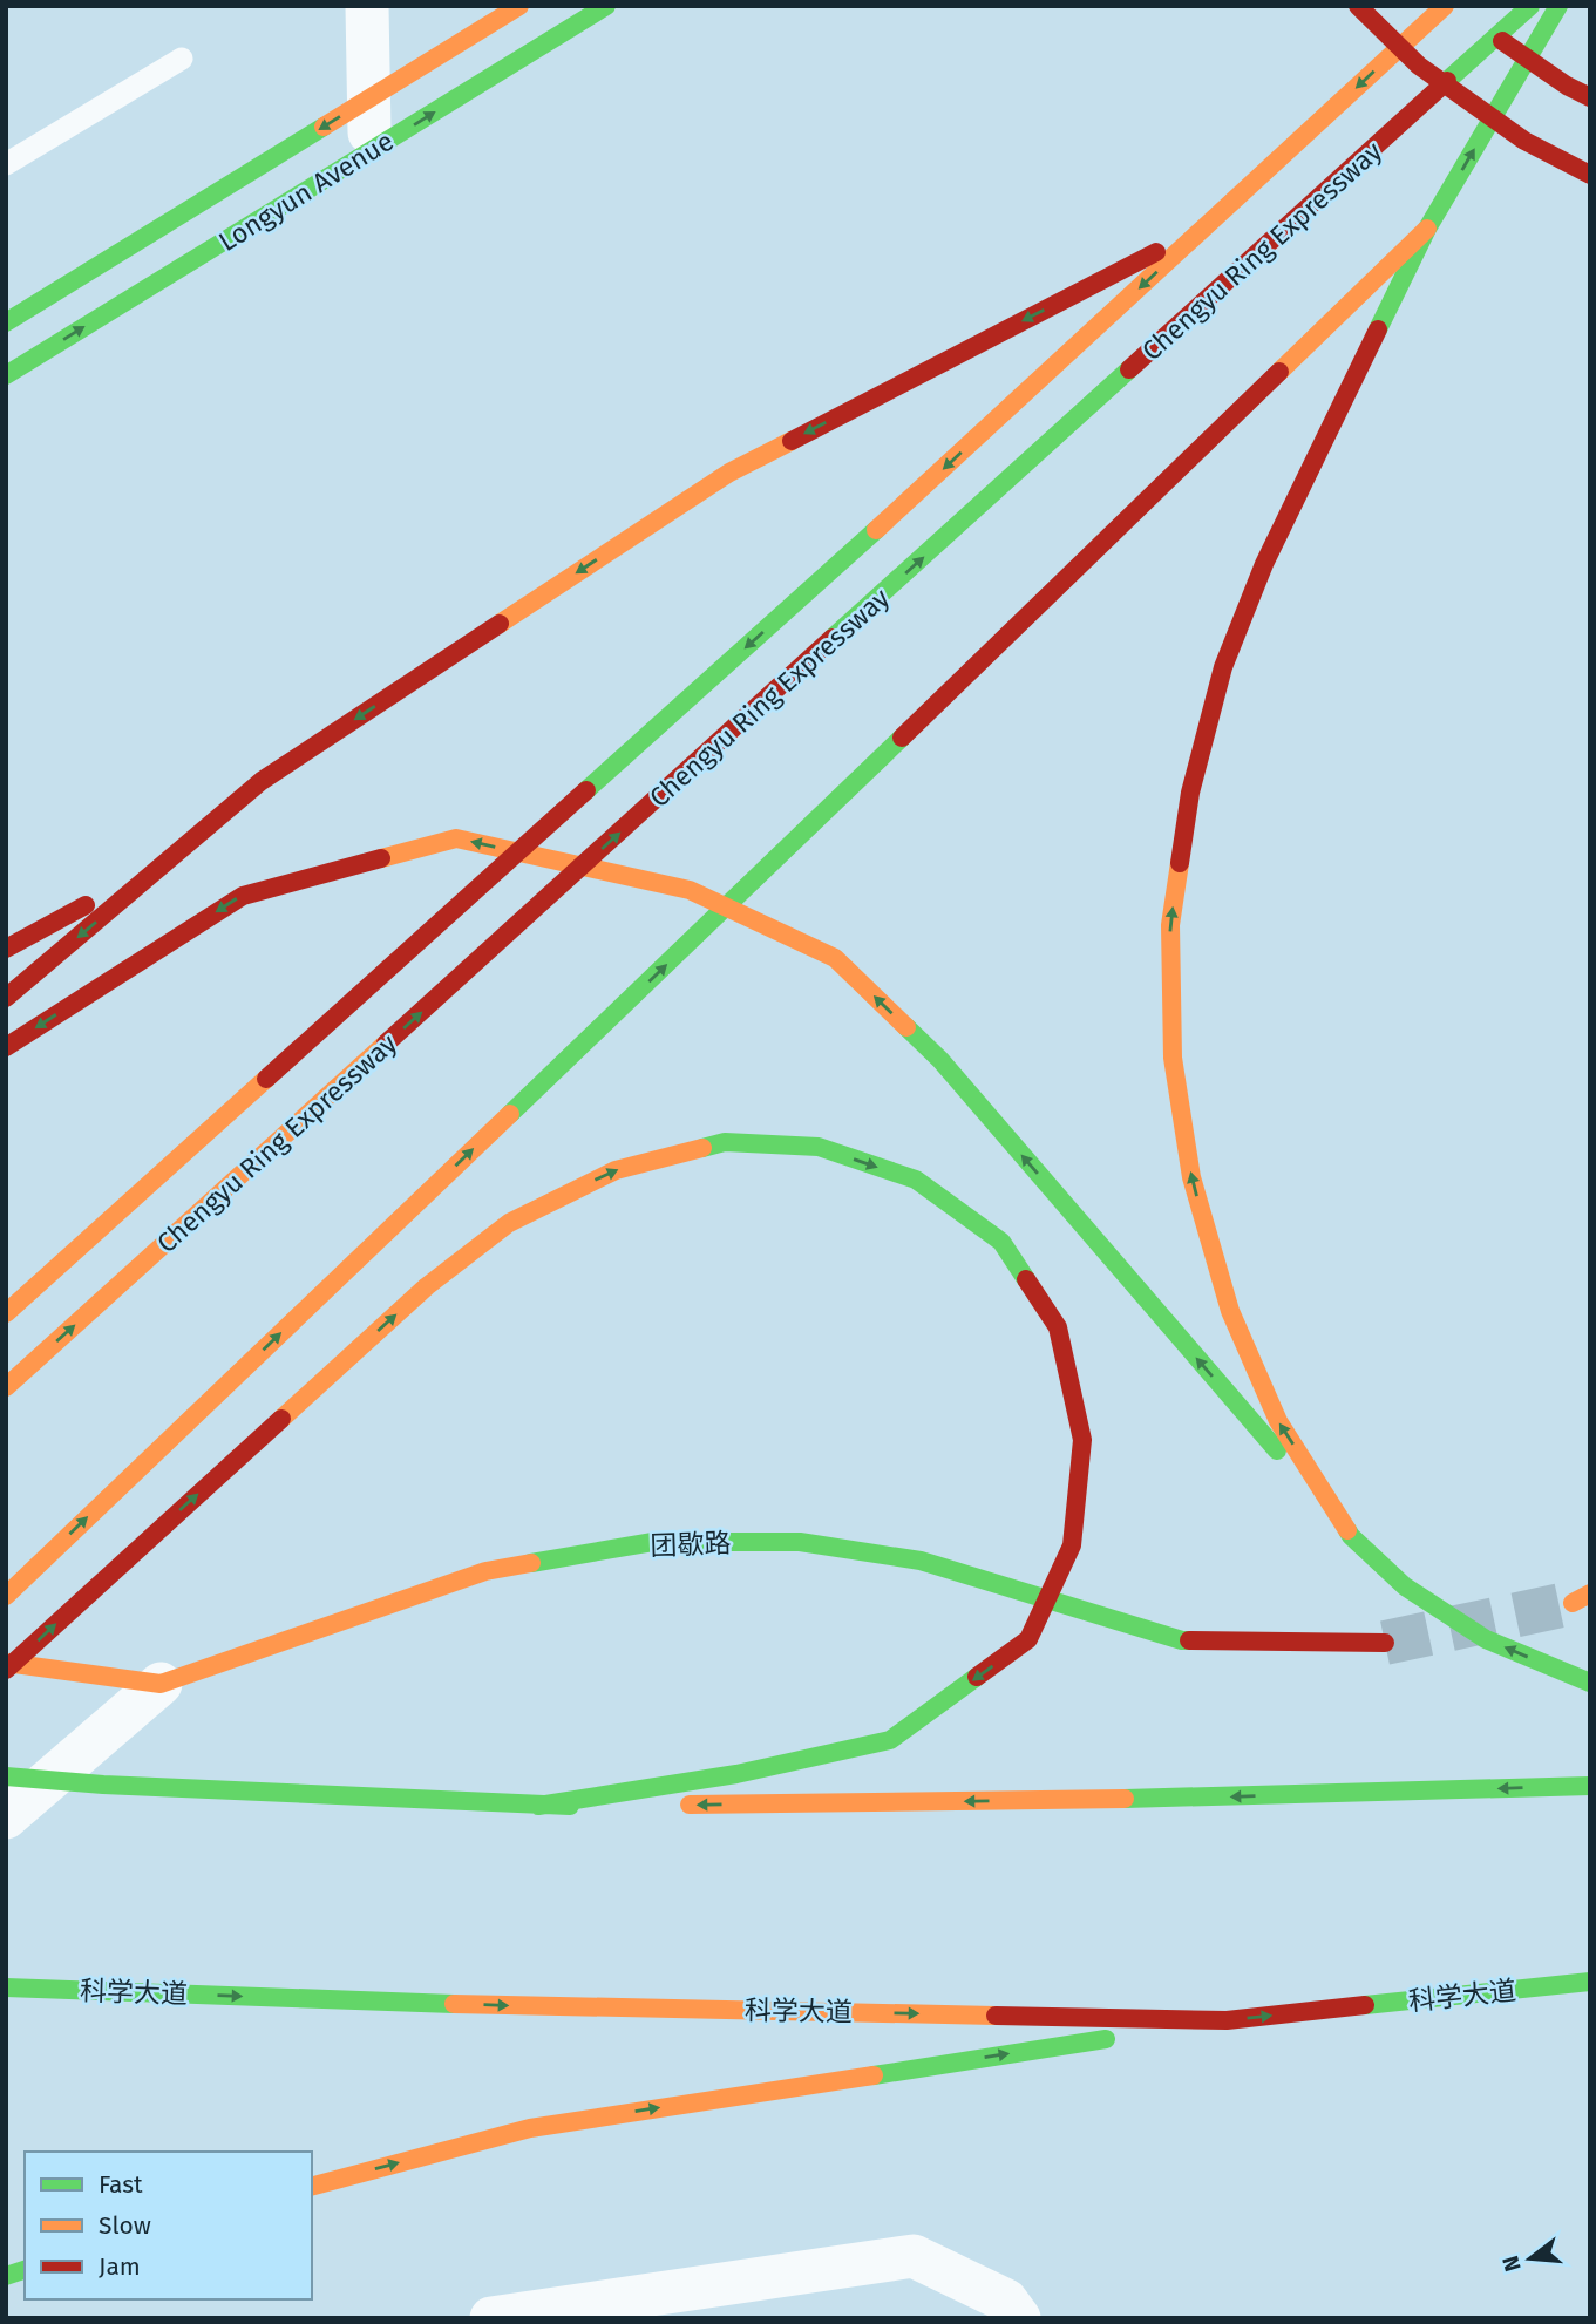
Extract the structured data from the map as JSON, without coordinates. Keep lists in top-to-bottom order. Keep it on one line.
{"streets":{"main road":["Longyun Avenue","Chengyu Ring Expressway","团歇路","科学大道"]},"legend":["Fast","Slow","Jam"],"north":"left"}
